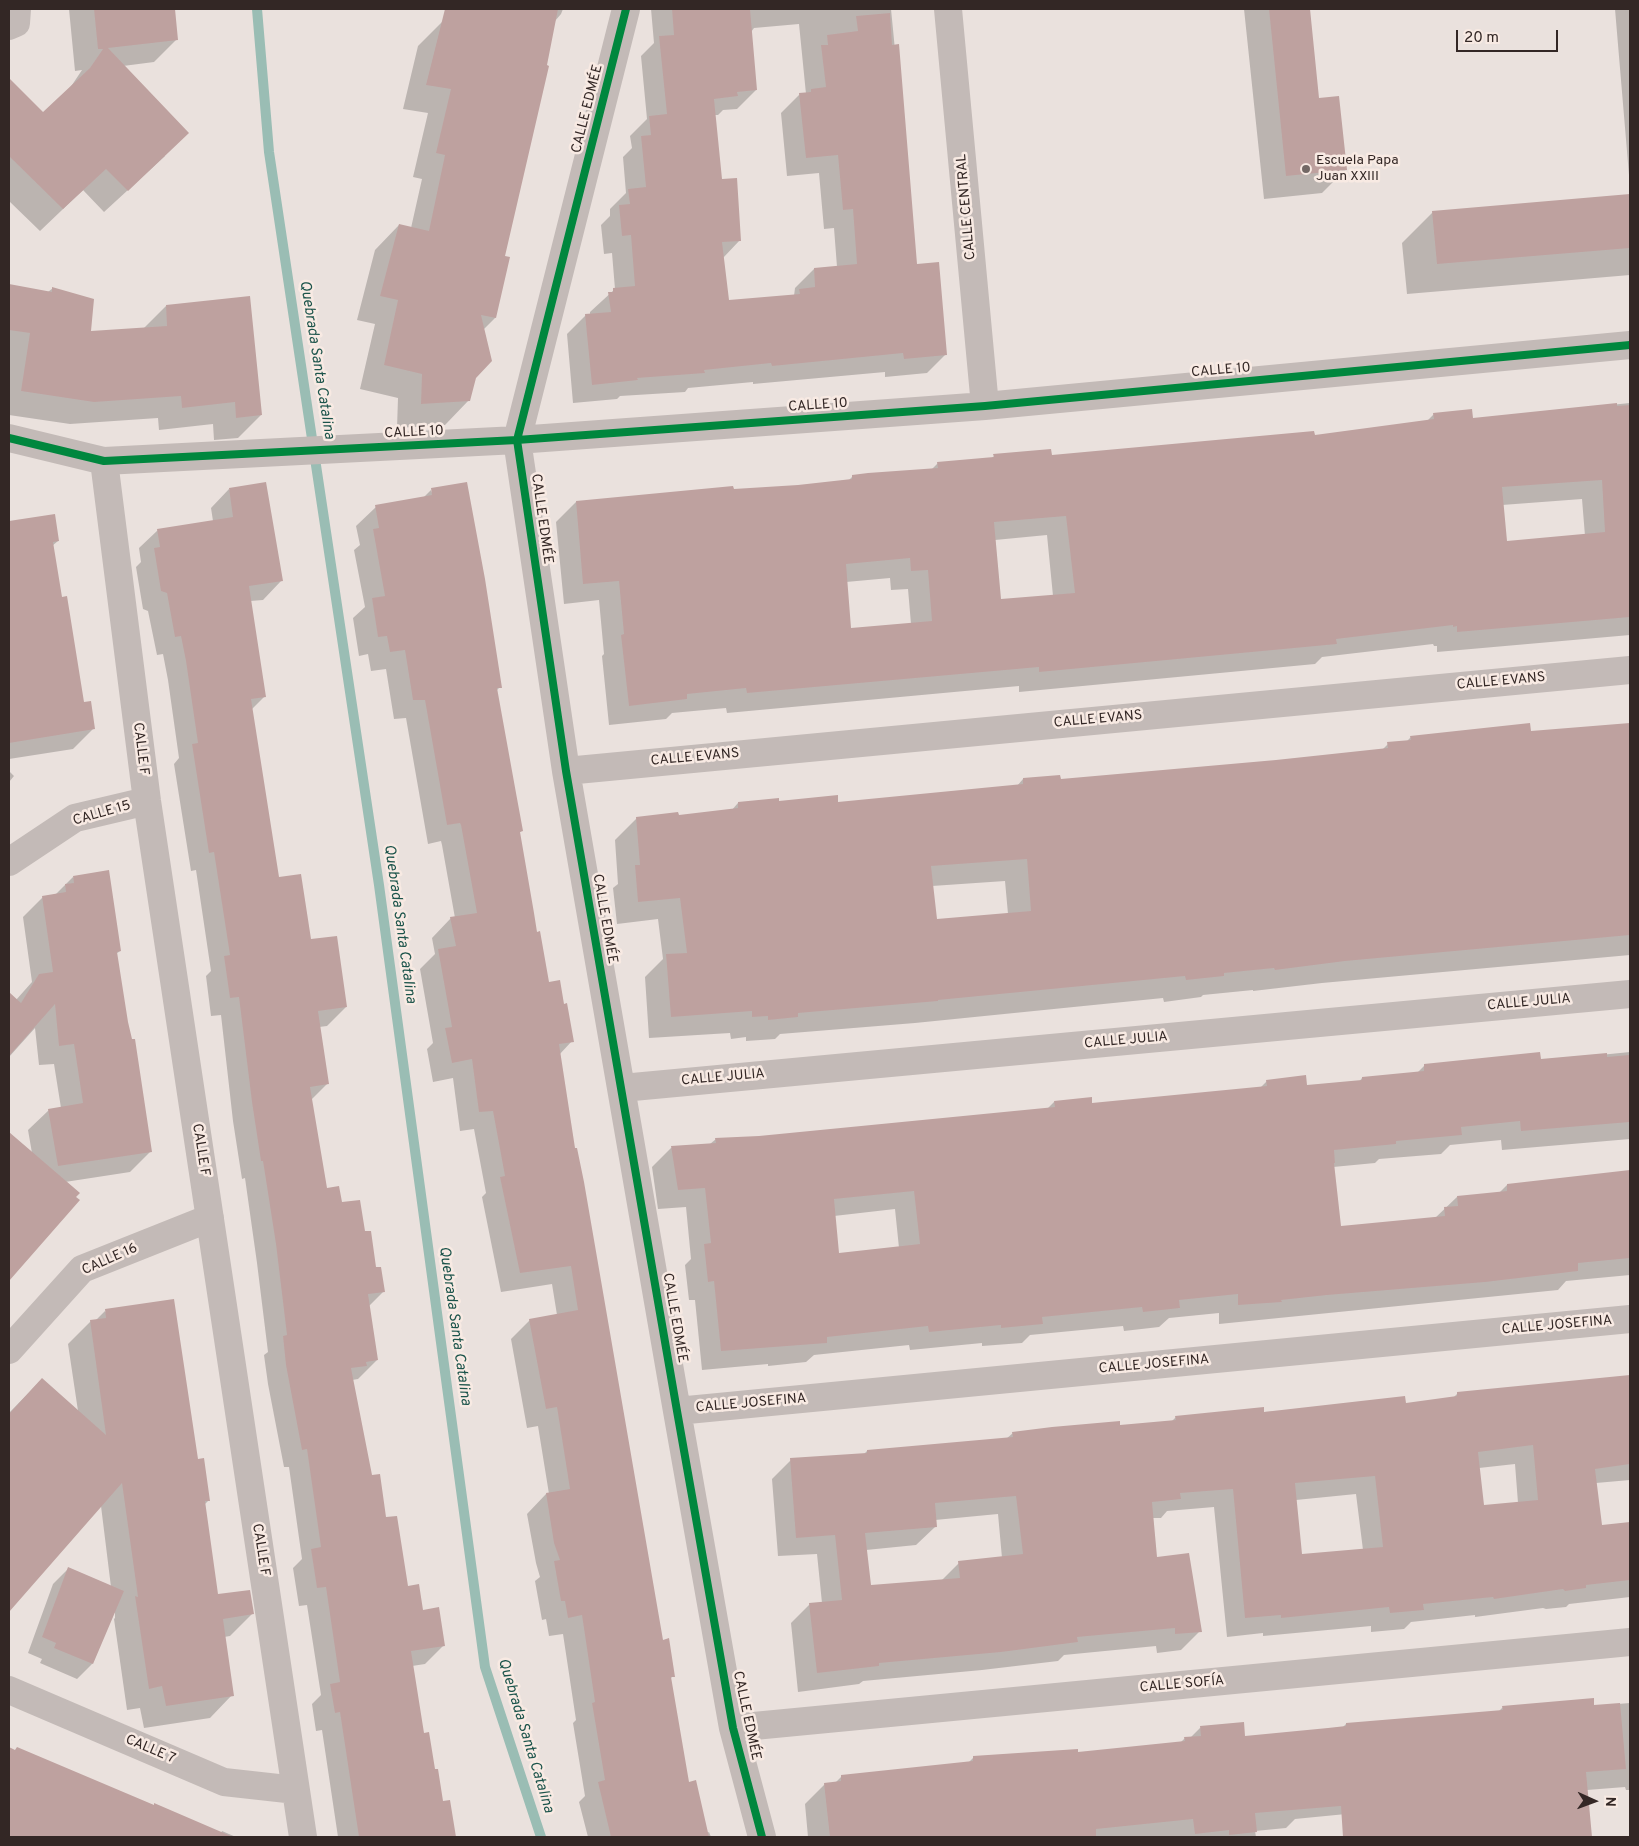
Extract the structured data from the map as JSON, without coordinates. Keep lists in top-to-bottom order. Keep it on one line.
{"streets":{"street":["CALLE EDMÉE","CALLE CENTRAL","CALLE 10","CALLE EVANS","CALLE F","CALLE 15","CALLE JULIA","CALLE 16","CALLE JOSEFINA","CALLE SOFÍA","CALLE 7"]},"crossings":[["CALLE EDMÉE","CALLE 10"],["CALLE EDMÉE","CALLE EVANS"],["CALLE EDMÉE","CALLE JULIA"],["CALLE EDMÉE","CALLE JOSEFINA"],["CALLE EDMÉE","CALLE SOFÍA"],["CALLE CENTRAL","CALLE 10"],["CALLE 10","CALLE F"],["CALLE F","CALLE 15"],["CALLE F","CALLE 16"],["CALLE F","CALLE 7"]],"water":["Quebrada Santa Catalina"],"places":["Escuela Papa Juan XXIII"],"scale_bar":"20 m","north":"right"}
